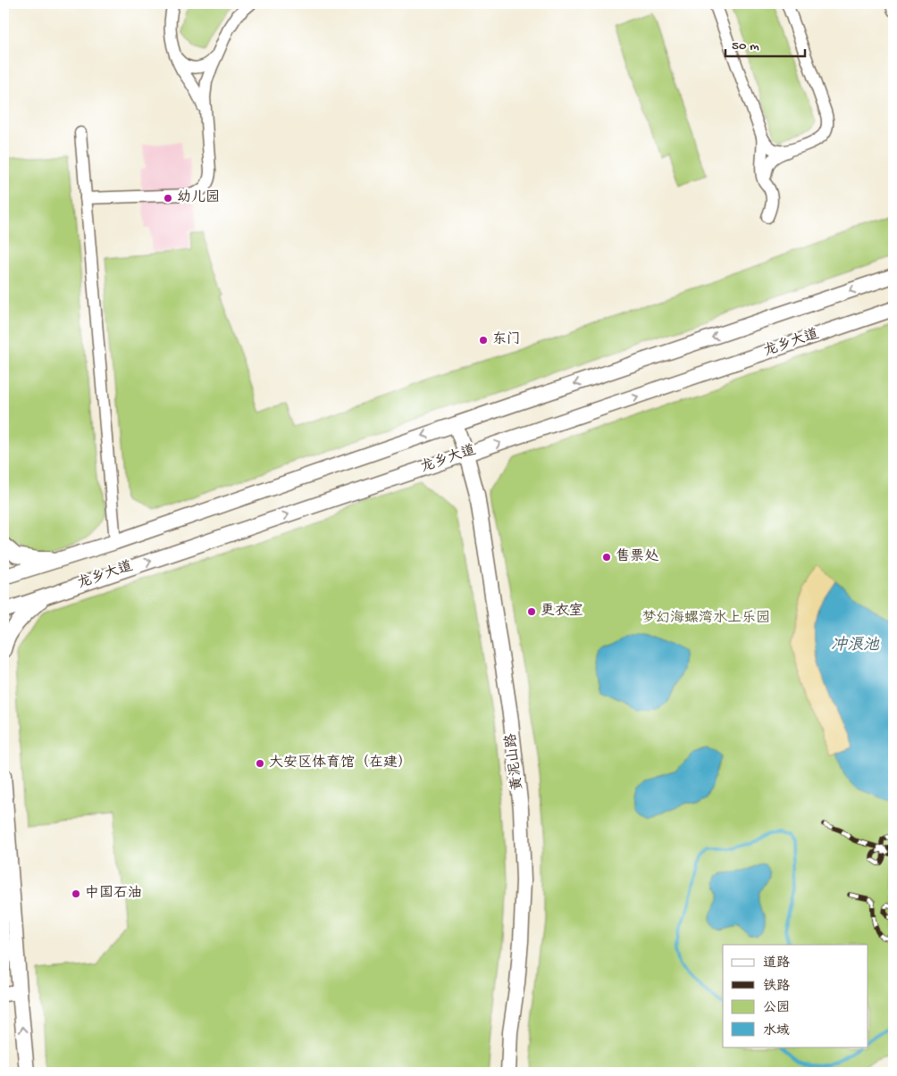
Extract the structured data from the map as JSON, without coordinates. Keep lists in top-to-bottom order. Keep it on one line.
{"streets":{"main road":["龙乡大道","黄泥山路"]},"crossings":[["龙乡大道","黄泥山路"]],"water":["冲浪池"],"parks":["梦幻海螺湾水上乐园"],"places":["幼儿园","东门","售票处","更衣室","大安区体育馆（在建）","中国石油"],"legend":["道路","铁路","公园","水域"],"scale_bar":"50 m"}
